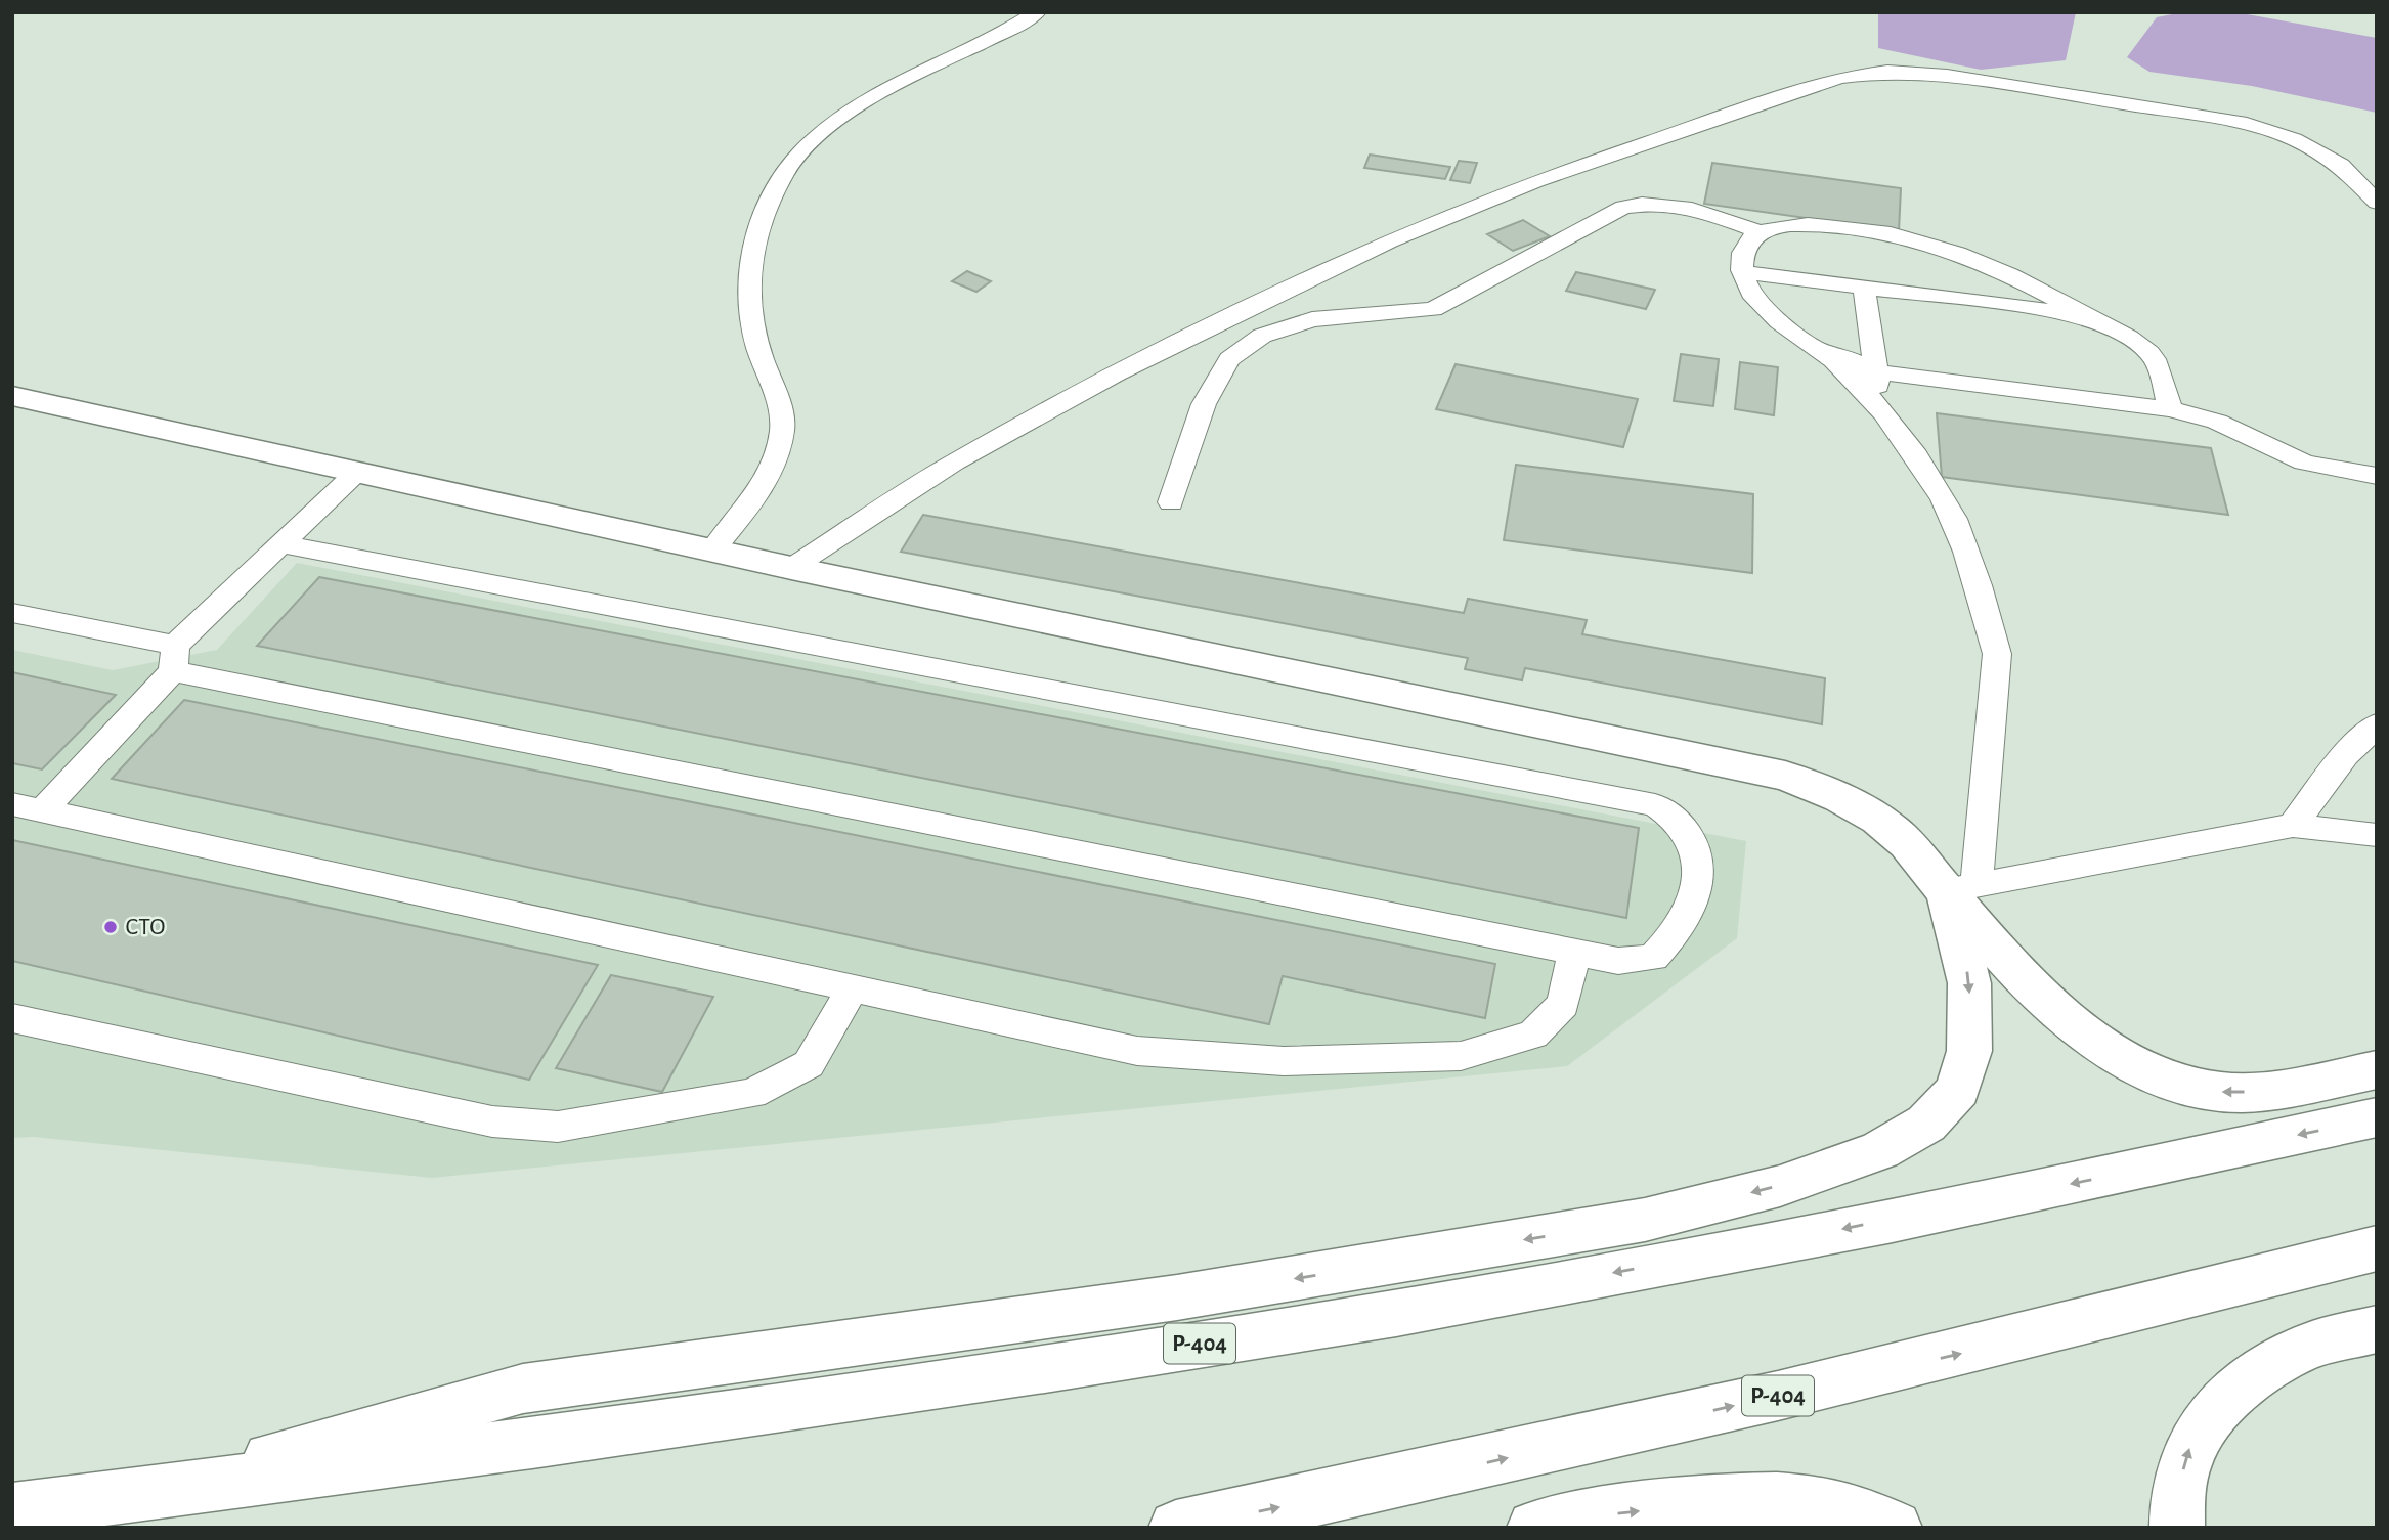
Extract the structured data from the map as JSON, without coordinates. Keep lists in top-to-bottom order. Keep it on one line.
{"streets":{"main road":["Р-404"]},"places":["СТО"]}
